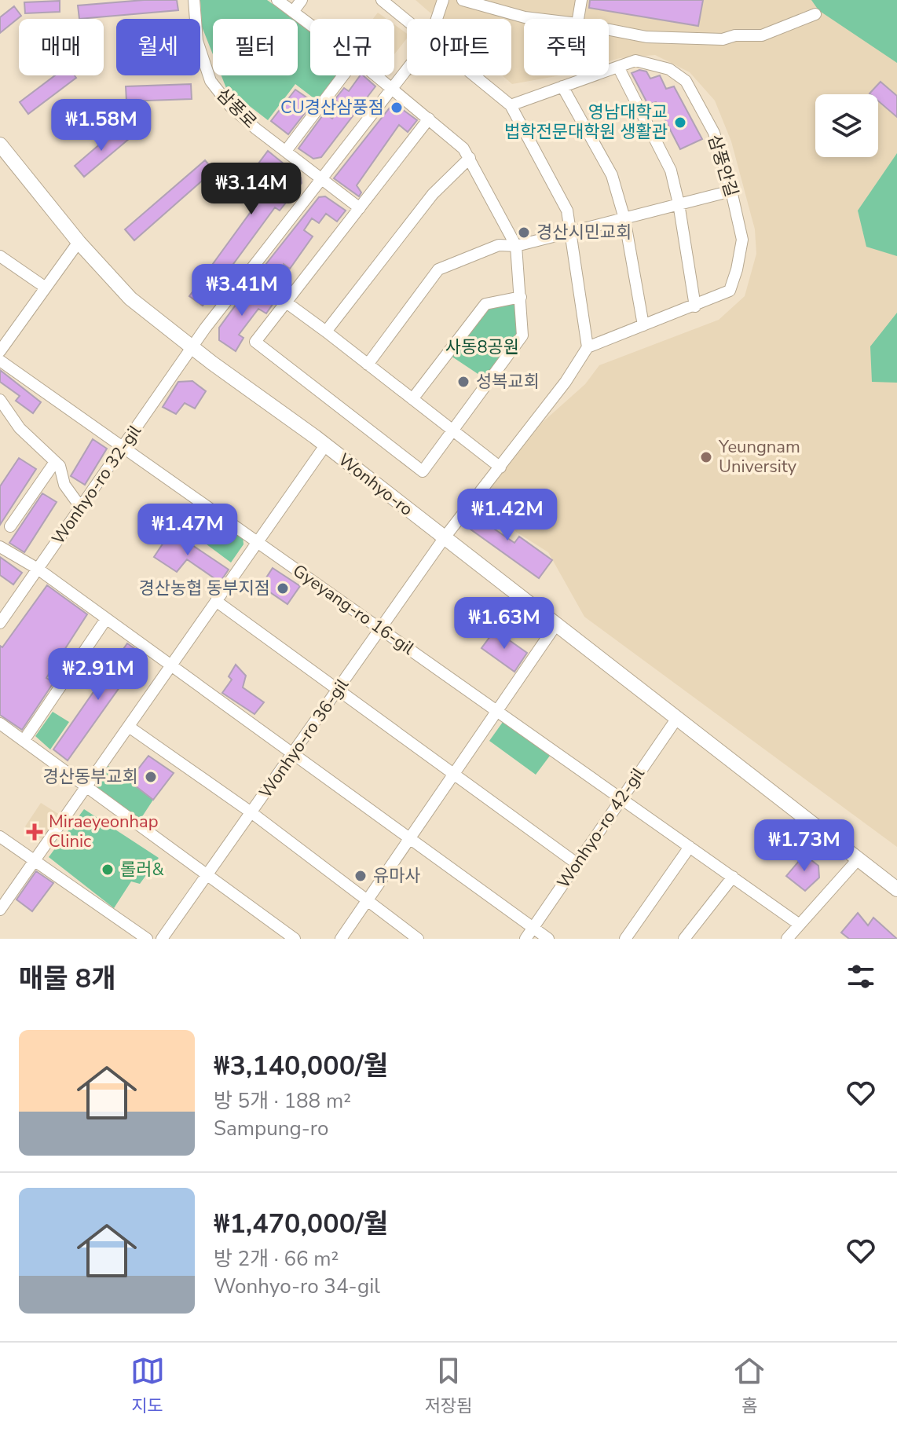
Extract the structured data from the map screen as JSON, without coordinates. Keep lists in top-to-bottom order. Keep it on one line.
{"streets":{"main road":["Wonhyo-ro"],"street":["삼풍로","삼풍안길","Wonhyo-ro 32-gil","Gyeyang-ro 16-gil","Wonhyo-ro 36-gil","Wonhyo-ro 42-gil"]},"crossings":[["삼풍로","Wonhyo-ro 32-gil"],["삼풍안길","Wonhyo-ro 36-gil"],["Wonhyo-ro 32-gil","Wonhyo-ro"],["Wonhyo-ro 32-gil","Gyeyang-ro 16-gil"],["Wonhyo-ro","Wonhyo-ro 36-gil"],["Wonhyo-ro","Wonhyo-ro 42-gil"],["Gyeyang-ro 16-gil","Wonhyo-ro 36-gil"],["Gyeyang-ro 16-gil","Wonhyo-ro 42-gil"]],"parks":["사동8공원"],"places":{"other":["CU경산삼풍점","영남대학교 법학전문대학원 생활관","경산시민교회","성복교회","Yeungnam University","경산농협 동부지점","경산동부교회","롤러&","유마사"],"health":["Miraeyeonhap Clinic"]},"page":{"chip":["매매","월세","필터","신규","아파트","주택"],"price":["₩1.58M","₩3.14M","₩3.41M","₩1.42M","₩1.47M","₩1.63M","₩2.91M","₩1.73M"],"heading":"매물 8개","list":[{"name":"₩3,140,000/월","note":"방 5개 · 188 m² · Sampung-ro"},{"name":"₩1,470,000/월","note":"방 2개 · 66 m² · Wonhyo-ro 34-gil"}],"tabs":["지도","저장됨","홈"]}}
